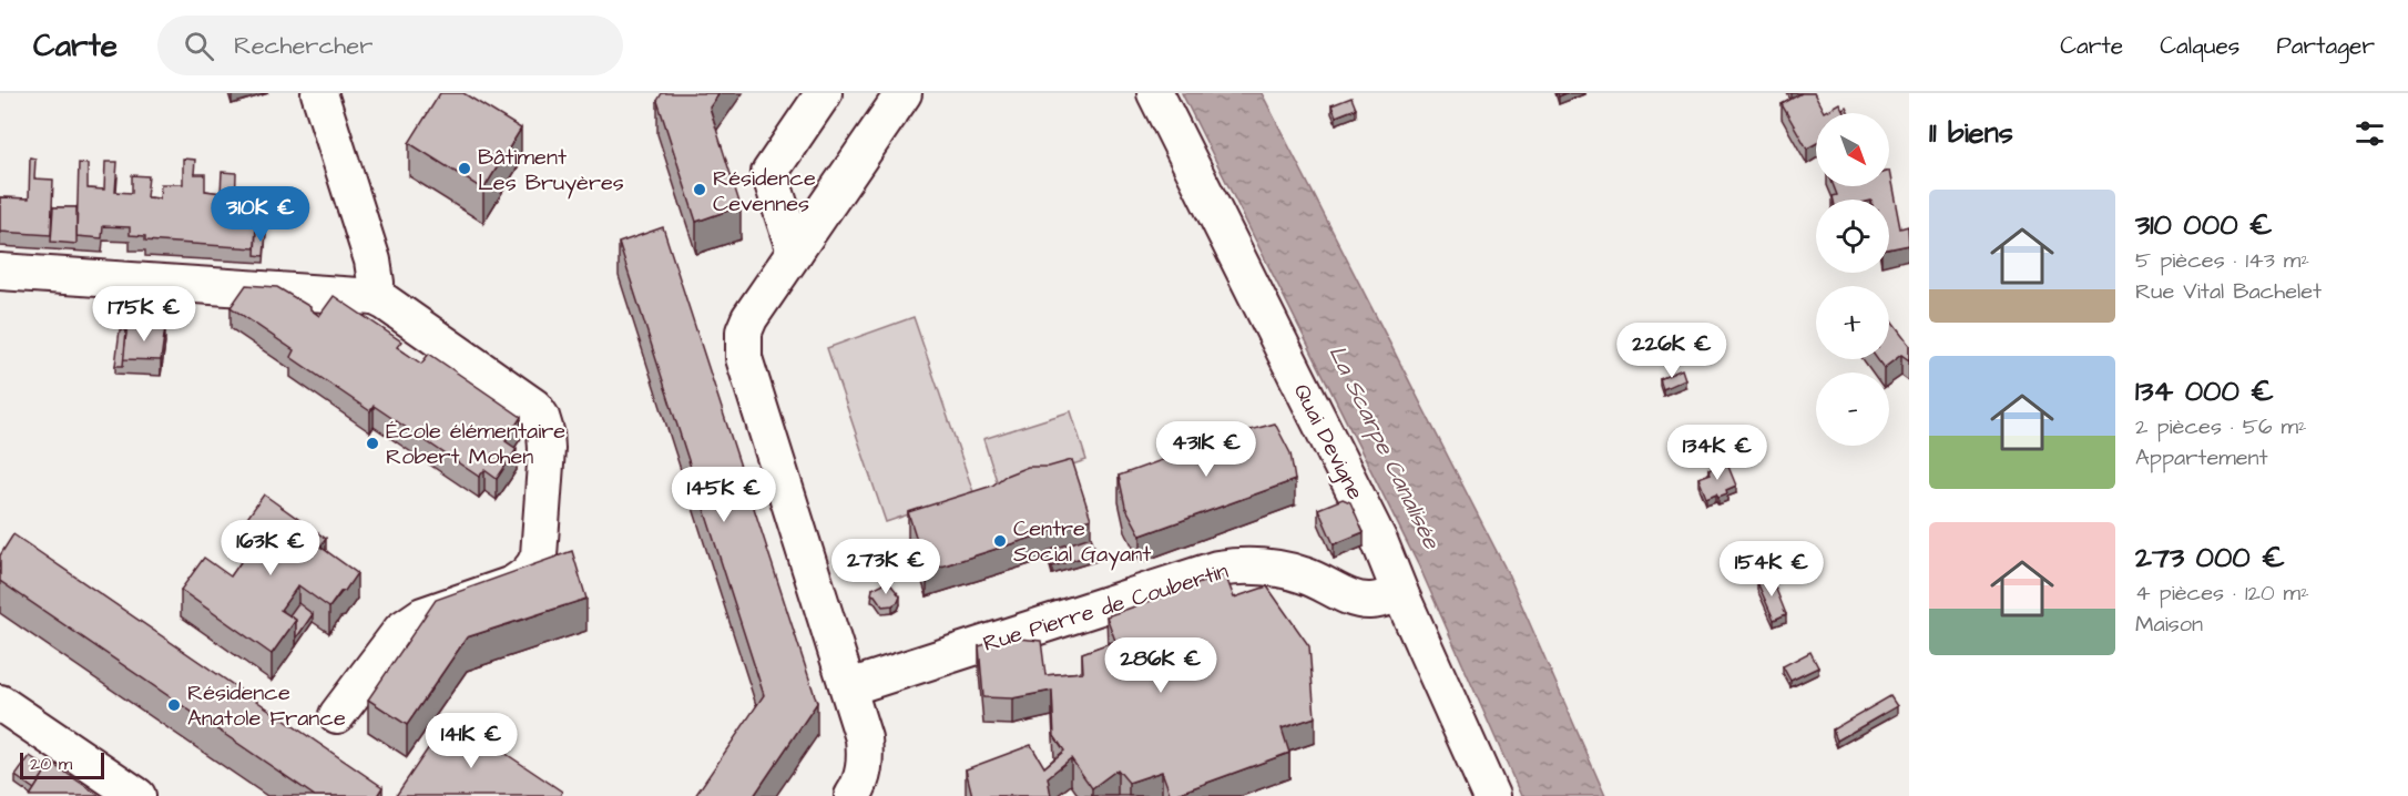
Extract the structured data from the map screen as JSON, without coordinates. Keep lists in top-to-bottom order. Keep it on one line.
{"streets":{"street":["Quai Devigne","Rue Pierre de Coubertin"]},"crossings":[["Quai Devigne","Rue Pierre de Coubertin"]],"water":["La Scarpe Canalisée"],"places":["Bâtiment Les Bruyères","Résidence Cevennes","École élémentaire Robert Mohen","Centre Social Gayant","Résidence Anatole France"],"scale_bar":"20 m","north":"bottom right","page":{"header":"Carte","search":"Rechercher","nav":["Carte","Calques","Partager"],"heading":"11 biens","map_buttons":["+","−"],"list":[{"name":"310 000 €","note":"5 pièces · 143 m² · Rue Vital Bachelet"},{"name":"134 000 €","note":"2 pièces · 56 m² · Appartement"},{"name":"273 000 €","note":"4 pièces · 120 m² · Maison"}],"price":["310K €","175K €","226K €","431K €","134K €","145K €","163K €","273K €","154K €","286K €","141K €"],"scale":"20 m"}}
